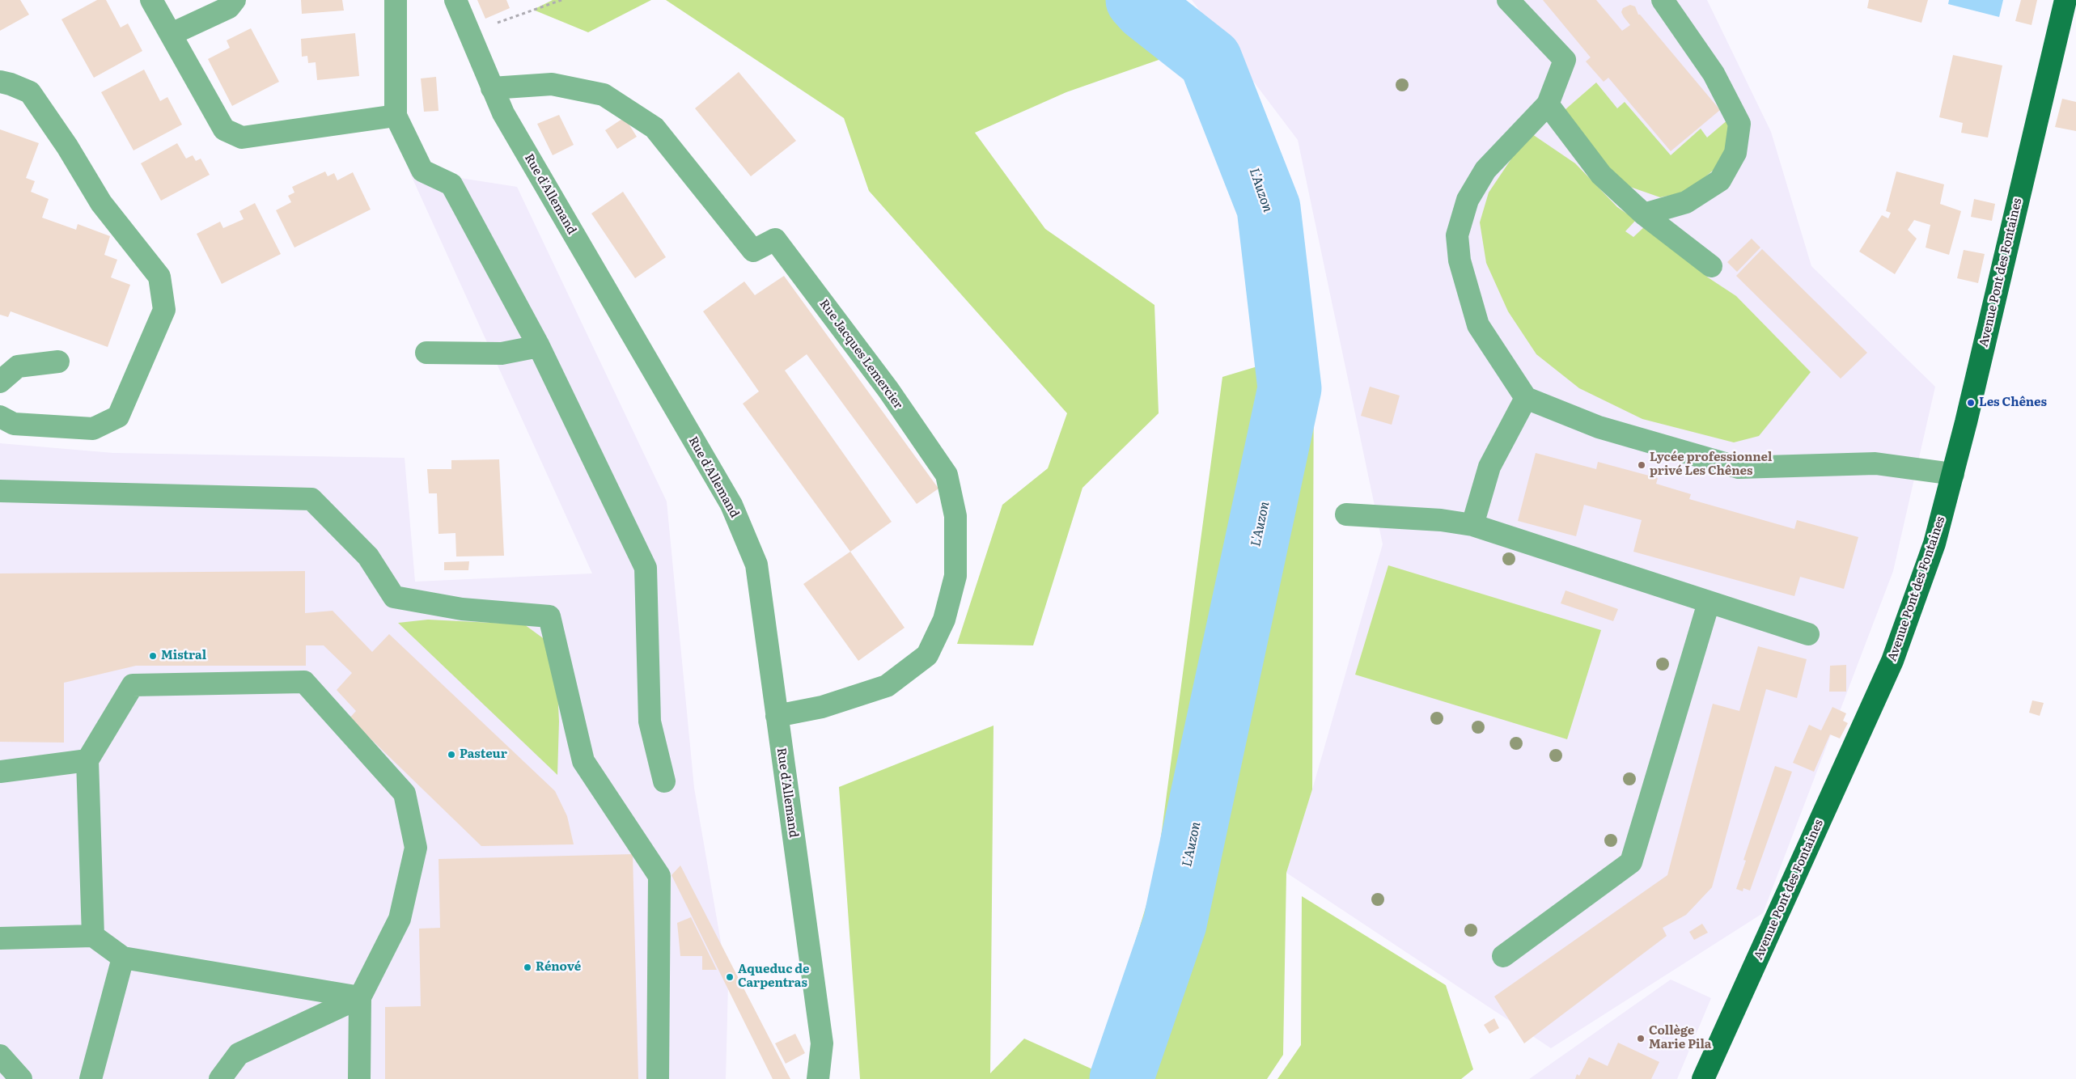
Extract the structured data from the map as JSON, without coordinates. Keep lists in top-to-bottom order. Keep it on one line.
{"streets":{"main road":["Avenue Pont des Fontaines"],"street":["Rue d'Allemand","Rue Jacques Lemercier"]},"crossings":[["Rue d'Allemand","Rue Jacques Lemercier"]],"water":["L'Auzon"],"places":["Les Chênes","Lycée professionnel privé Les Chênes","Mistral","Pasteur","Rénové","Aqueduc de Carpentras","Collège Marie Pila"]}
